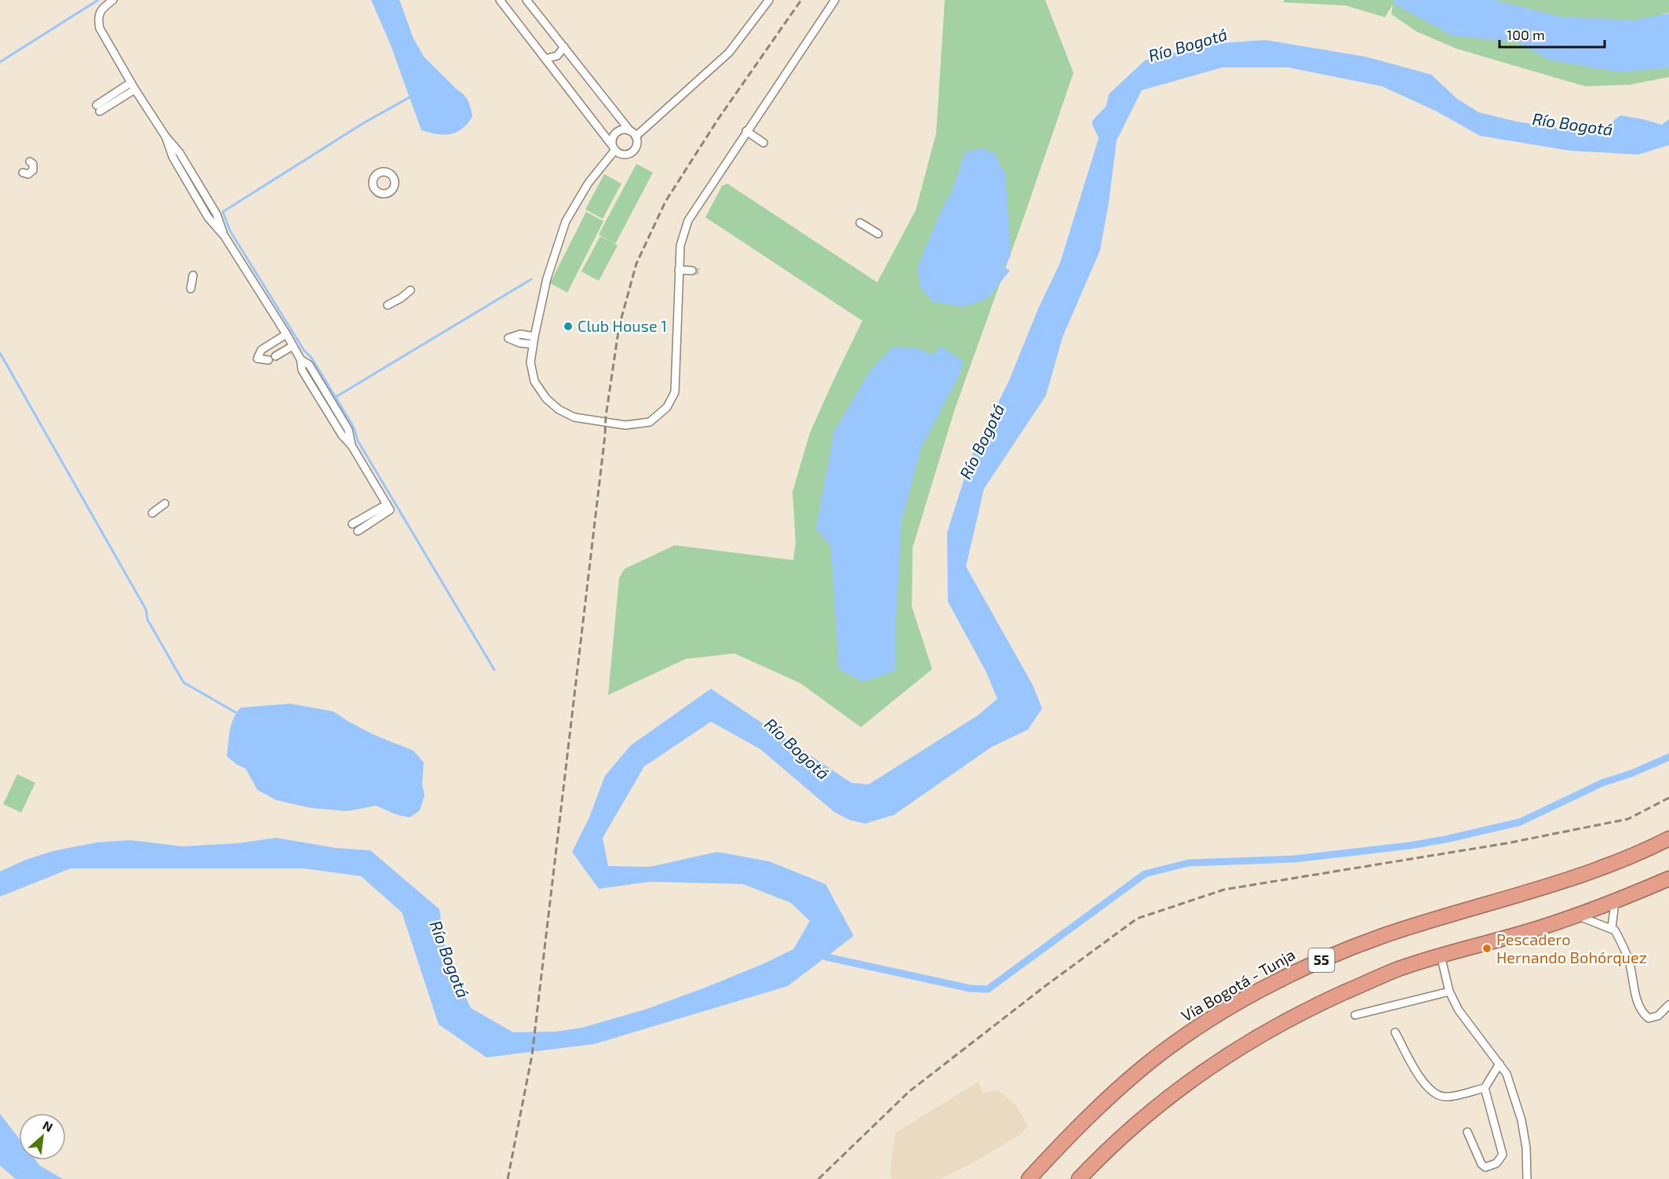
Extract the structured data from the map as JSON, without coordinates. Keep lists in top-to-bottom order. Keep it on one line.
{"streets":{"highway":["55","Vía Bogotá - Tunja"]},"water":["Río Bogotá"],"places":["Club House 1","Pescadero Hernando Bohórquez"],"scale_bar":"100 m","north":"top right"}
